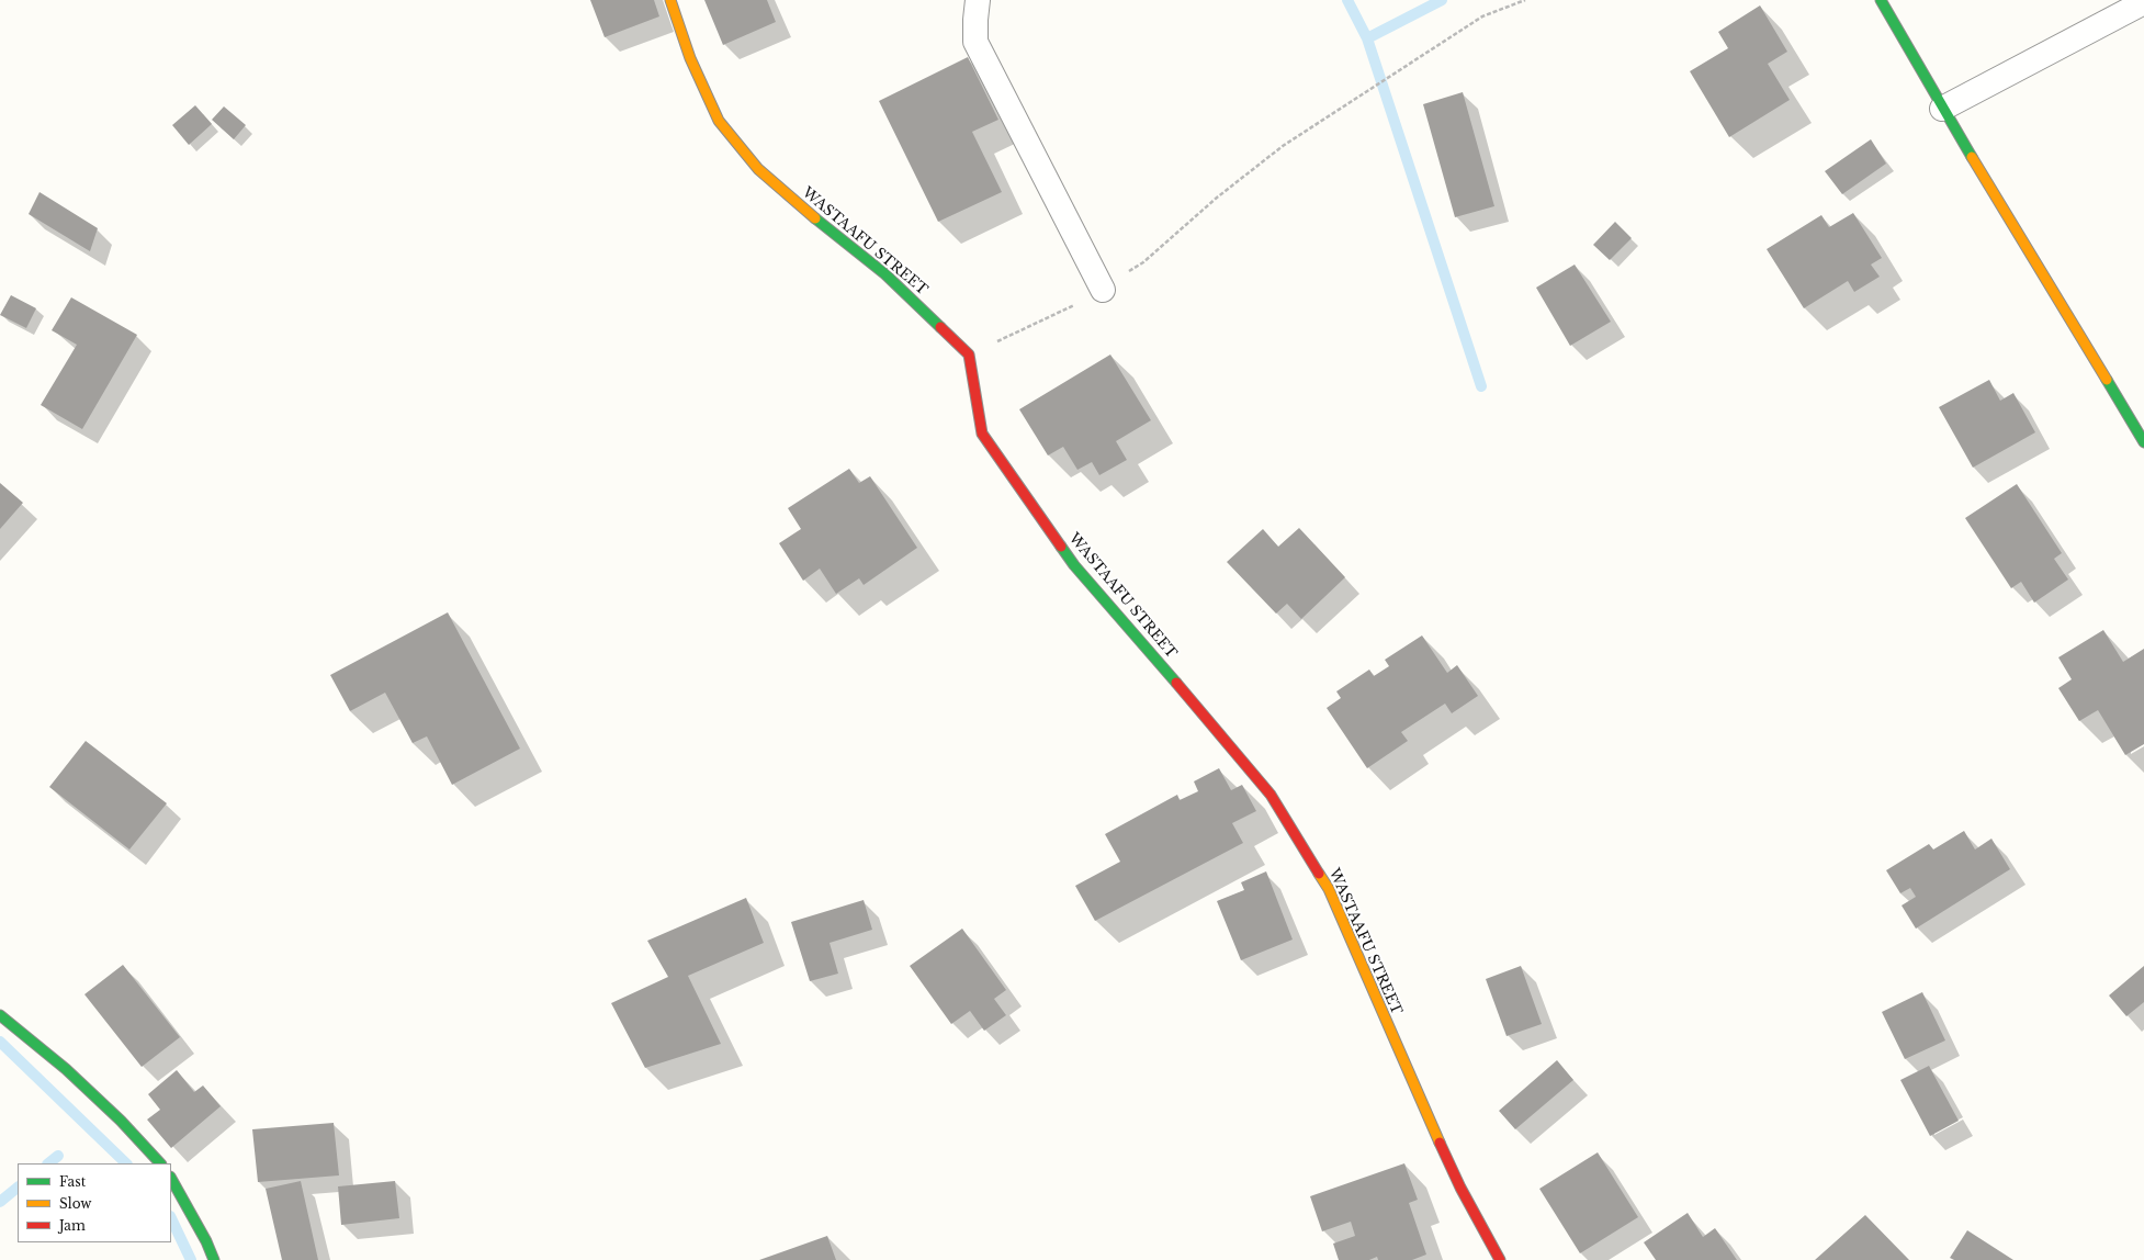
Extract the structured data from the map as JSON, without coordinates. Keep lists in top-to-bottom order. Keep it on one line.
{"streets":{"street":["WASTAAFU STREET"]},"legend":["Fast","Slow","Jam"]}
